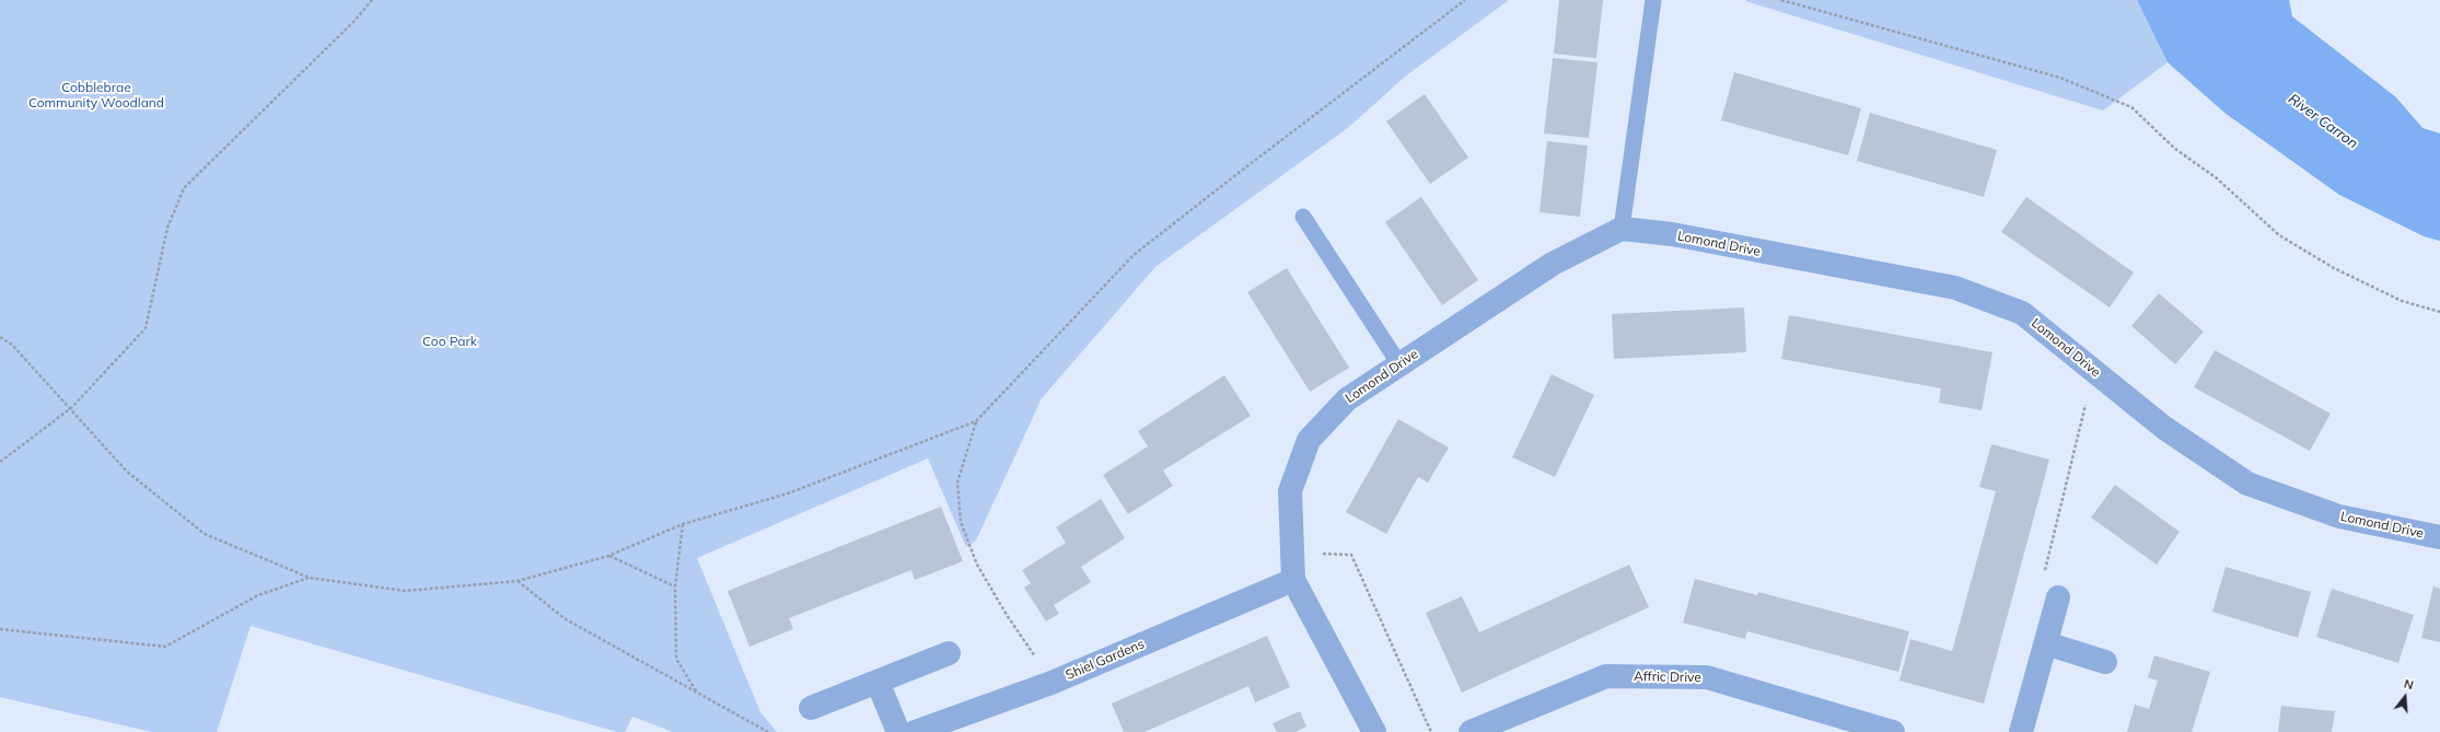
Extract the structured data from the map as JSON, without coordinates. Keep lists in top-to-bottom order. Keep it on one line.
{"streets":{"street":["Lomond Drive","Shiel Gardens","Affric Drive"]},"crossings":[["Lomond Drive","Shiel Gardens"]],"water":["River Carron"],"parks":["Cobblebrae Community Woodland","Coo Park"],"north":"top"}
